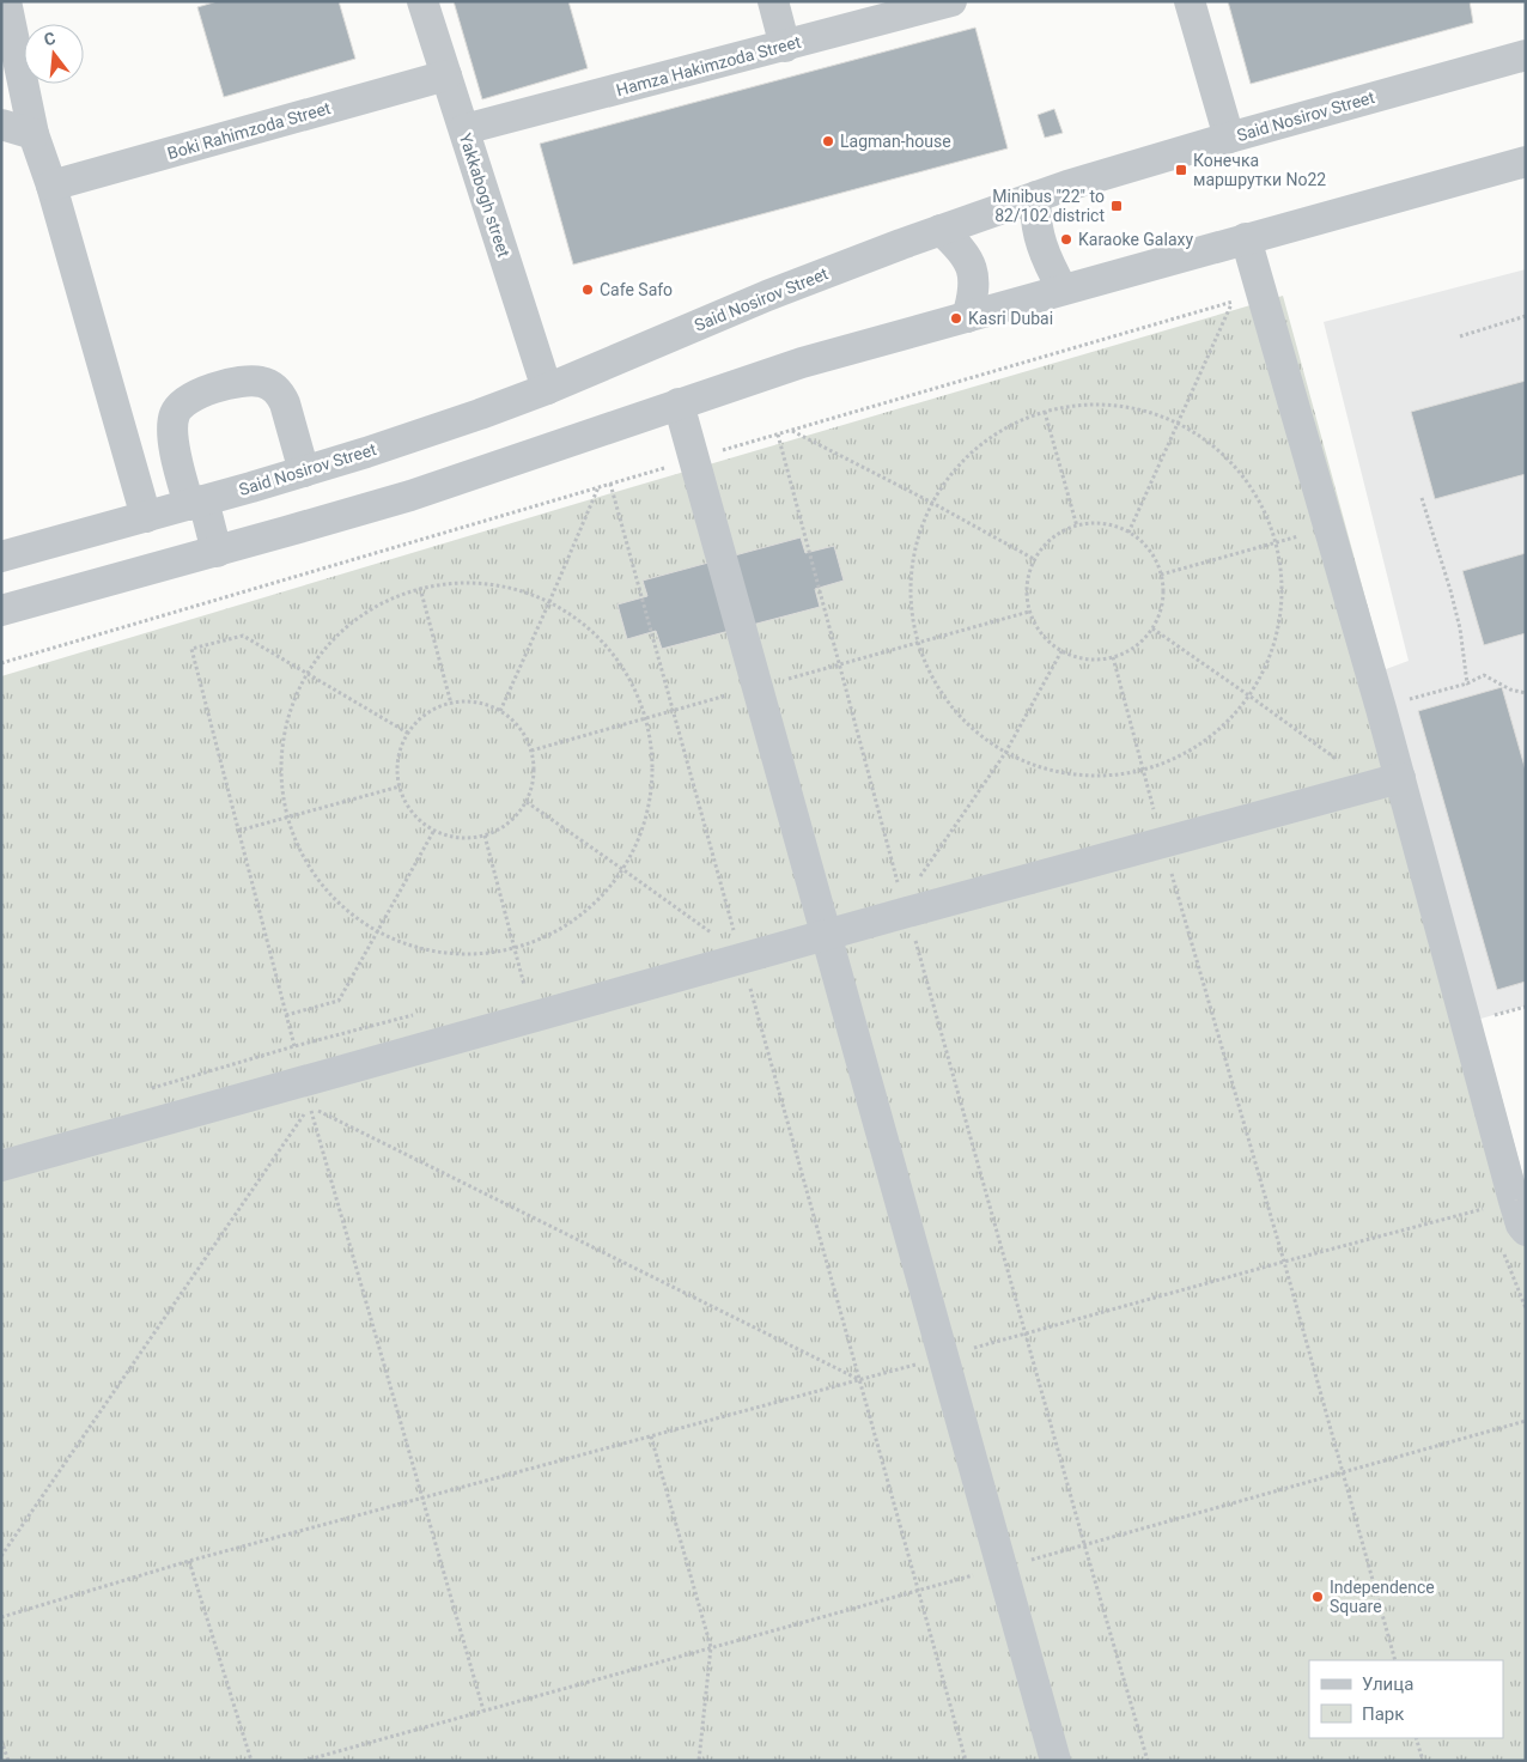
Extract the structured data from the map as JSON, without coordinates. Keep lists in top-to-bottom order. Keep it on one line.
{"streets":{"street":["Hamza Hakimzoda Street","Said Nosirov Street","Boki Rahimzoda Street","Yakkabogh street"]},"crossings":[["Hamza Hakimzoda Street","Yakkabogh street"],["Said Nosirov Street","Yakkabogh street"],["Boki Rahimzoda Street","Yakkabogh street"]],"places":{"other":["Lagman-house","Karaoke Galaxy","Cafe Safo","Kasri Dubai","Independence Square"],"transit":["Конечка маршрутки No22","Minibus \"22\" to 82/102 district"]},"legend":["Улица","Парк"],"north":"top"}
